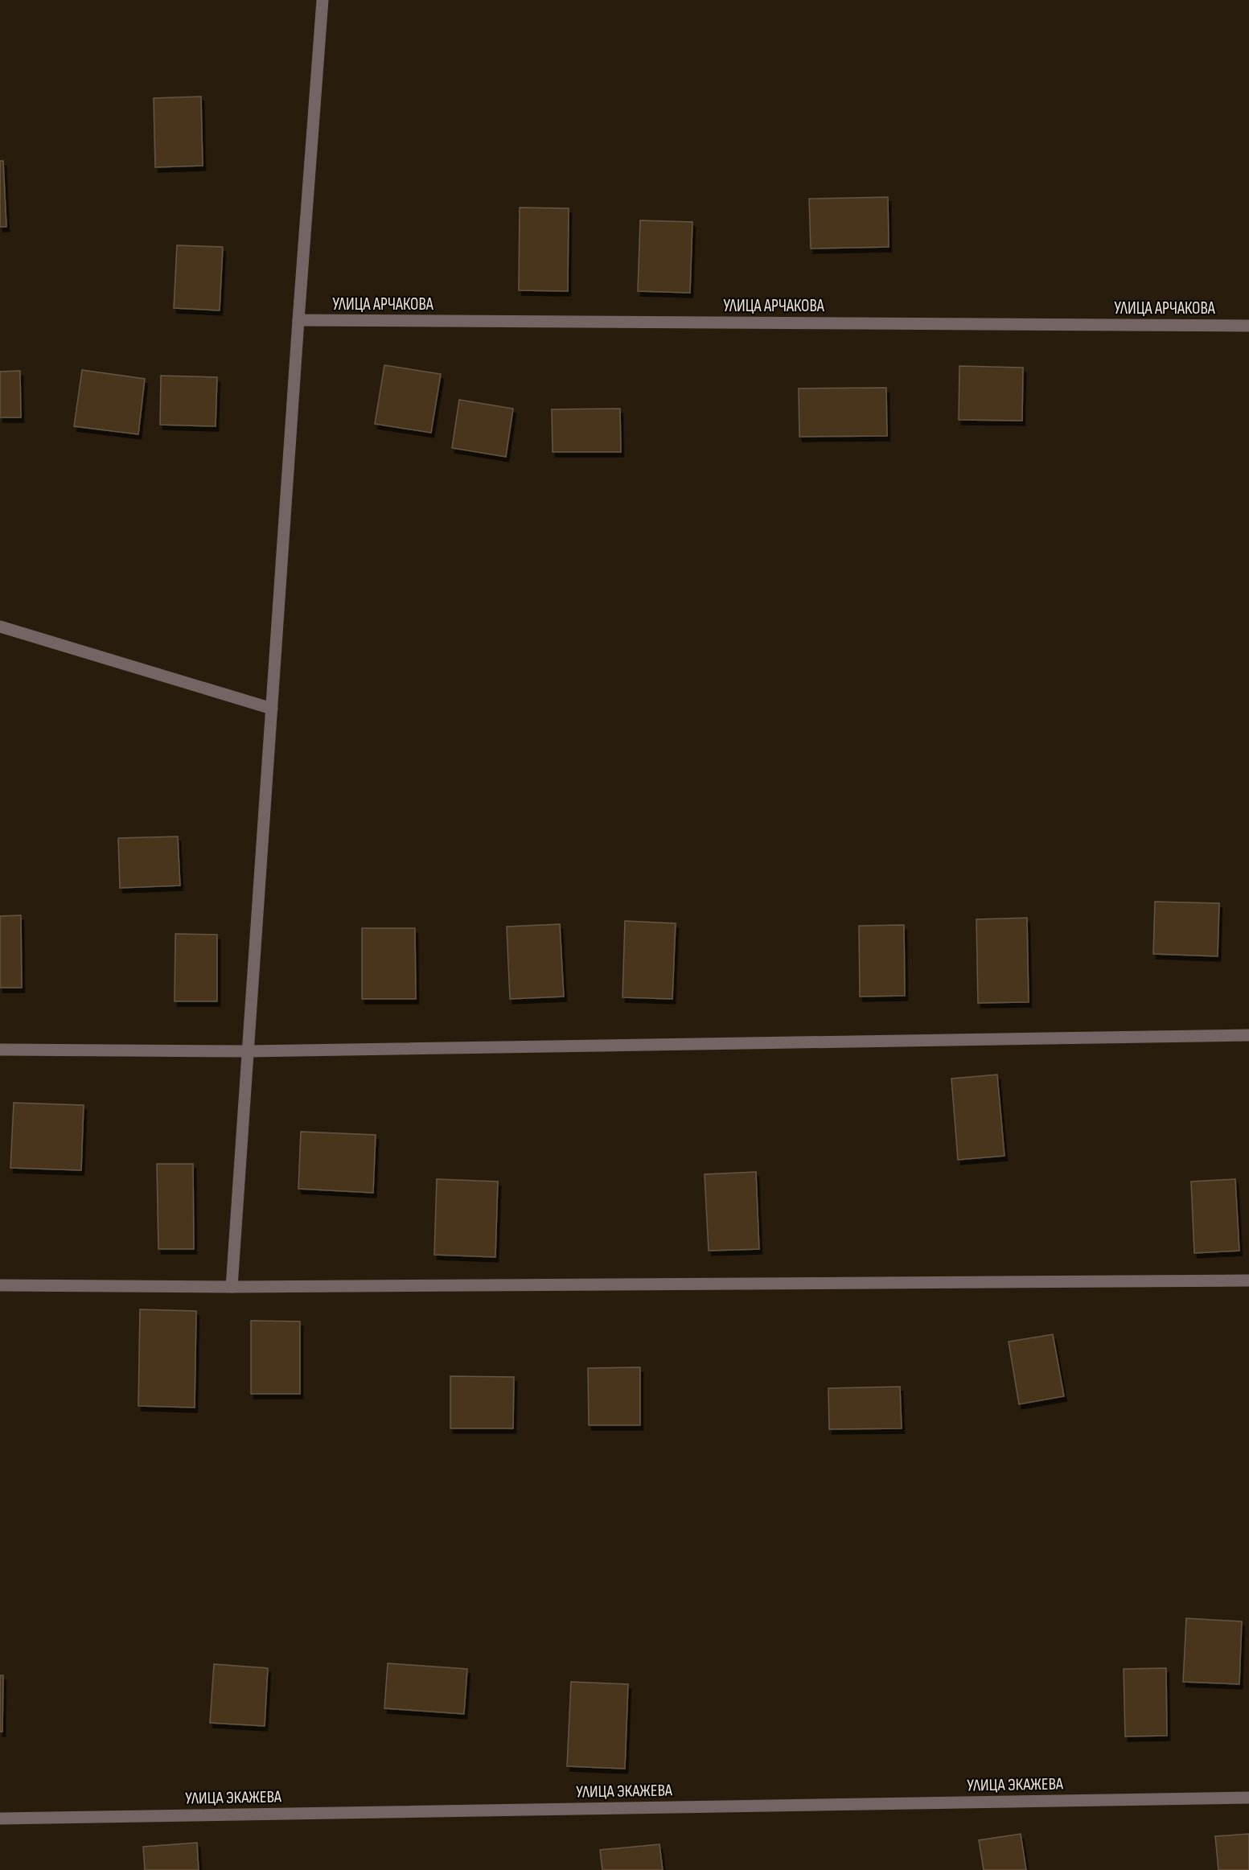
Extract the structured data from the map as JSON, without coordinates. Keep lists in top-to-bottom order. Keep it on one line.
{"streets":{"street":["УЛИЦА АРЧАКОВА","УЛИЦА ЭКАЖЕВА"]}}
